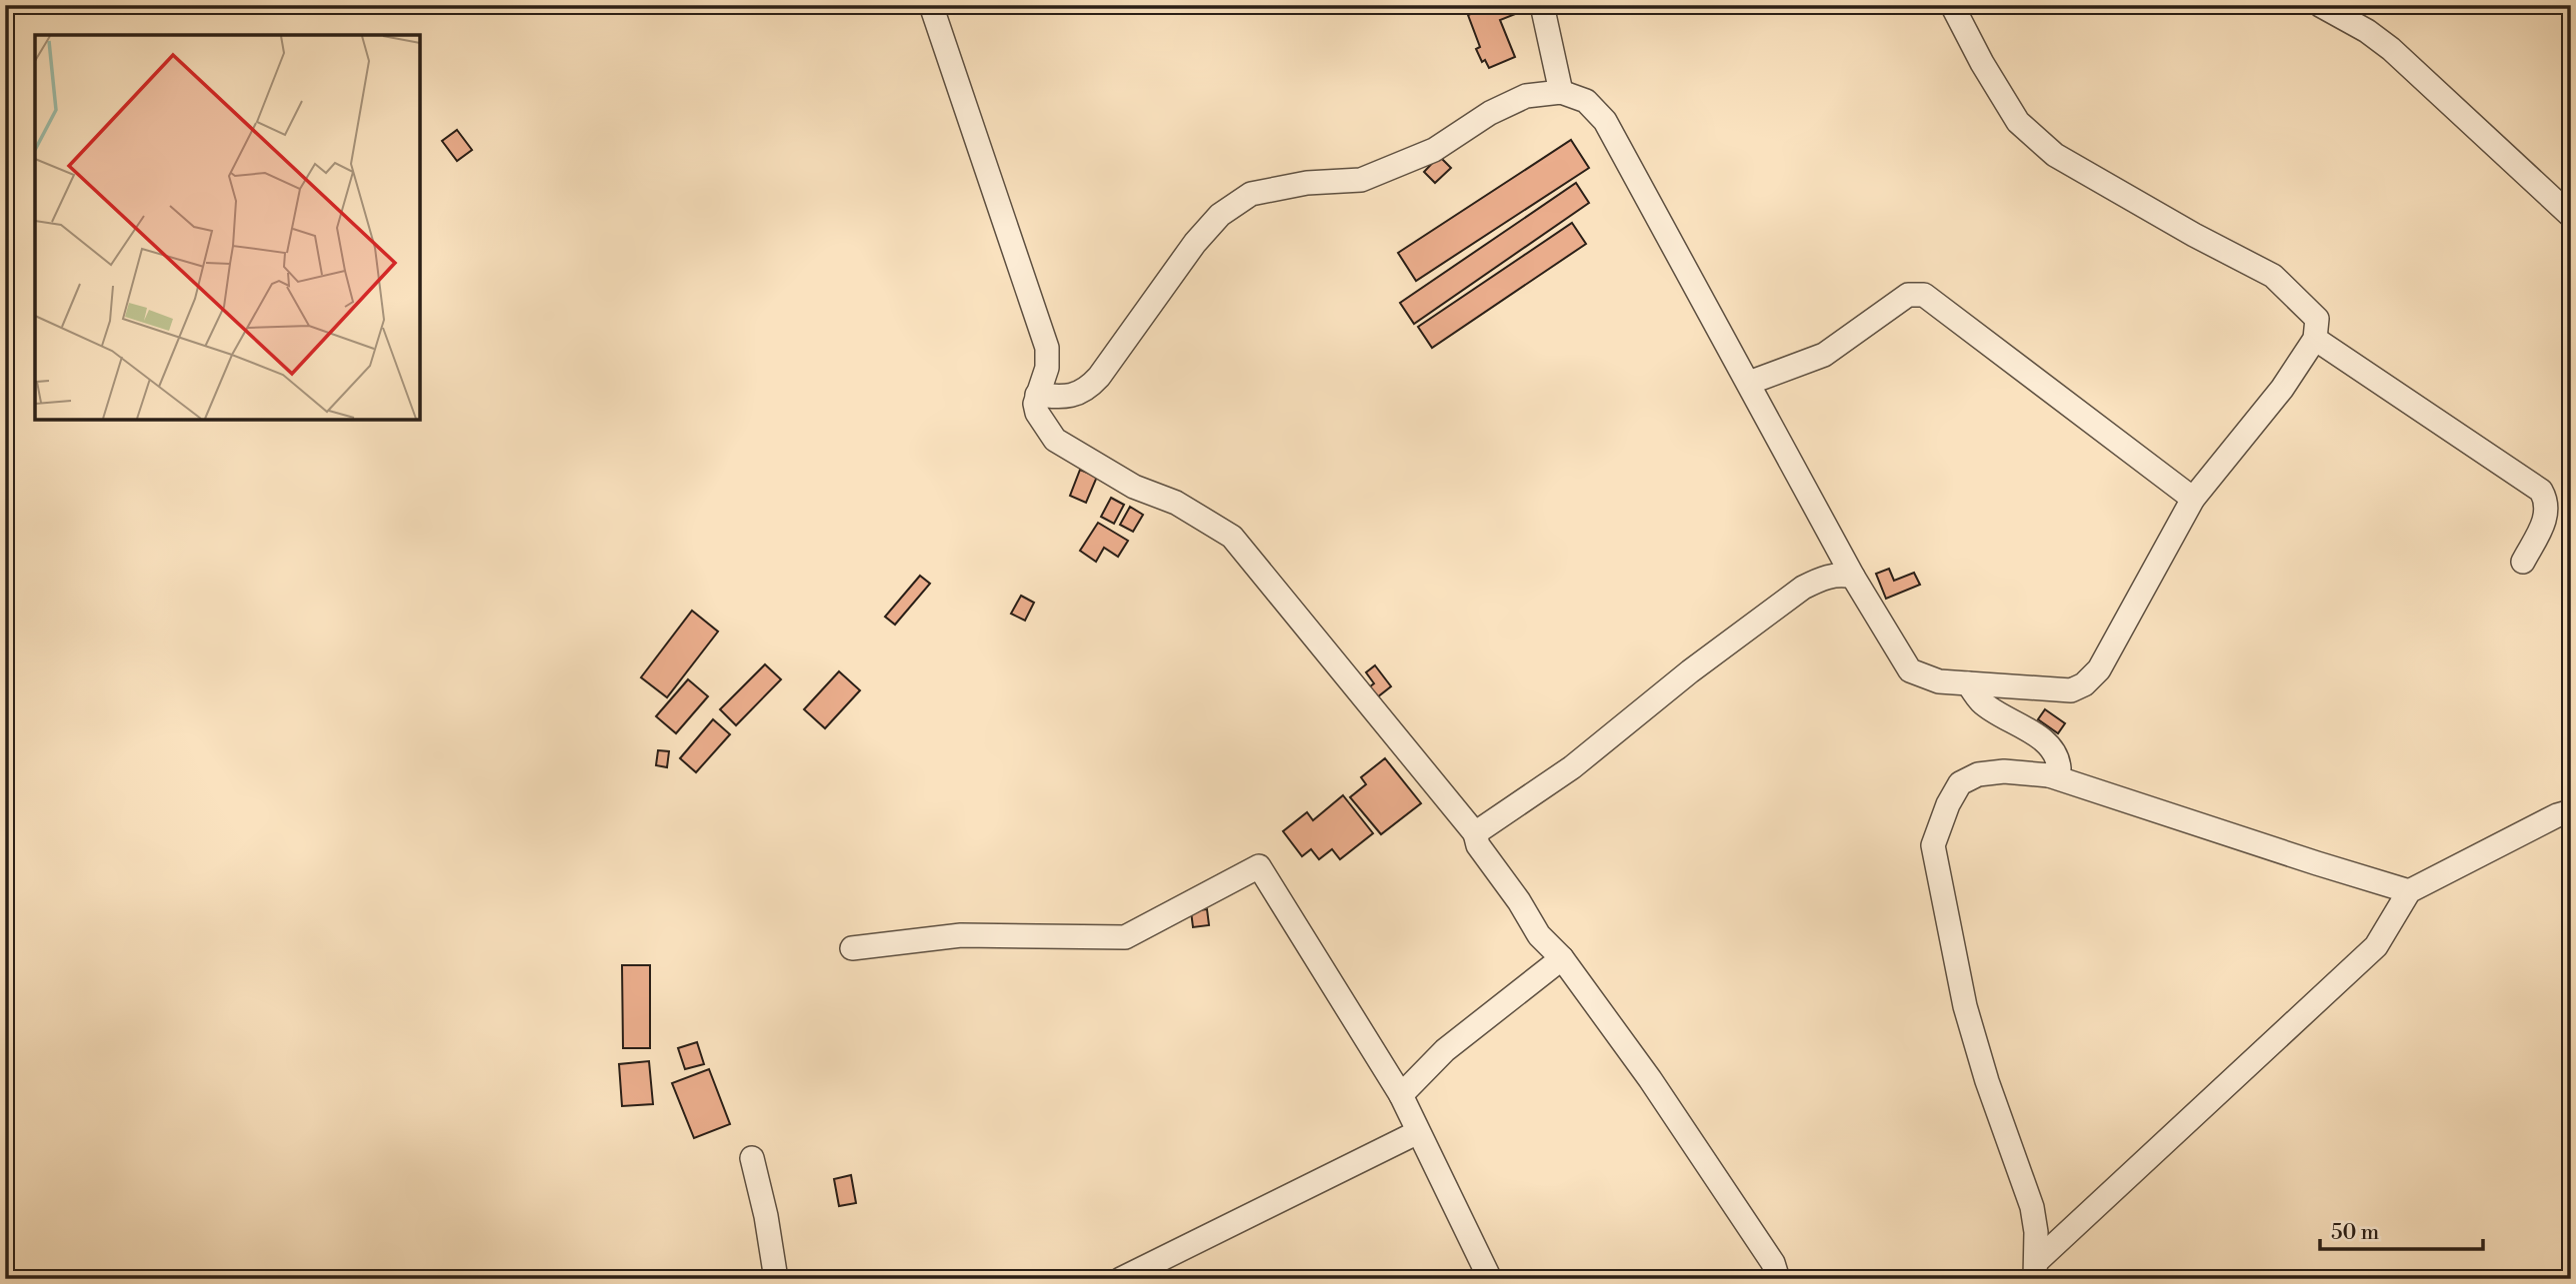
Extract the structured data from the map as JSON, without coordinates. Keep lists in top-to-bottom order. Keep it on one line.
{"scale_bar":"50 m"}
